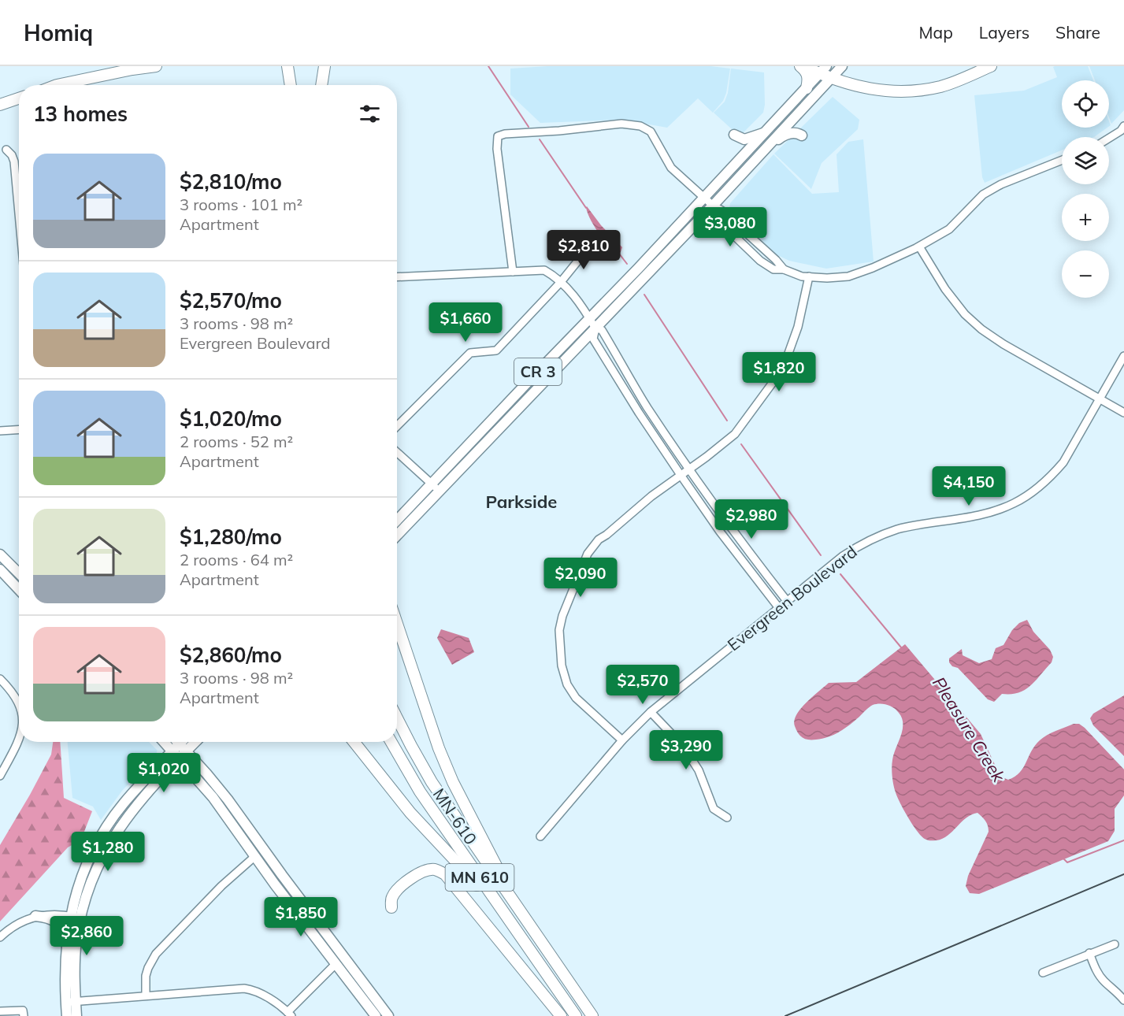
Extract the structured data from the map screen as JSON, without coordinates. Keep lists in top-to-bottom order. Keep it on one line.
{"streets":{"highway":["MN-610","MN 610"],"main road":["CR 3"],"street":["Evergreen Boulevard"]},"districts":["Parkside"],"water":["Pleasure Creek"],"page":{"header":"Homiq","nav":["Map","Layers","Share"],"map_buttons":["+","−"],"heading":"13 homes","list":[{"name":"$2,810/mo","note":"3 rooms · 101 m² · Apartment"},{"name":"$2,570/mo","note":"3 rooms · 98 m² · Evergreen Boulevard"},{"name":"$1,020/mo","note":"2 rooms · 52 m² · Apartment"},{"name":"$1,280/mo","note":"2 rooms · 64 m² · Apartment"},{"name":"$2,860/mo","note":"3 rooms · 98 m² · Apartment"}],"price":["$3,080","$2,810","$1,660","$1,820","$4,150","$2,980","$2,090","$2,570","$3,290","$1,020","$1,280","$1,850","$2,860"]}}
